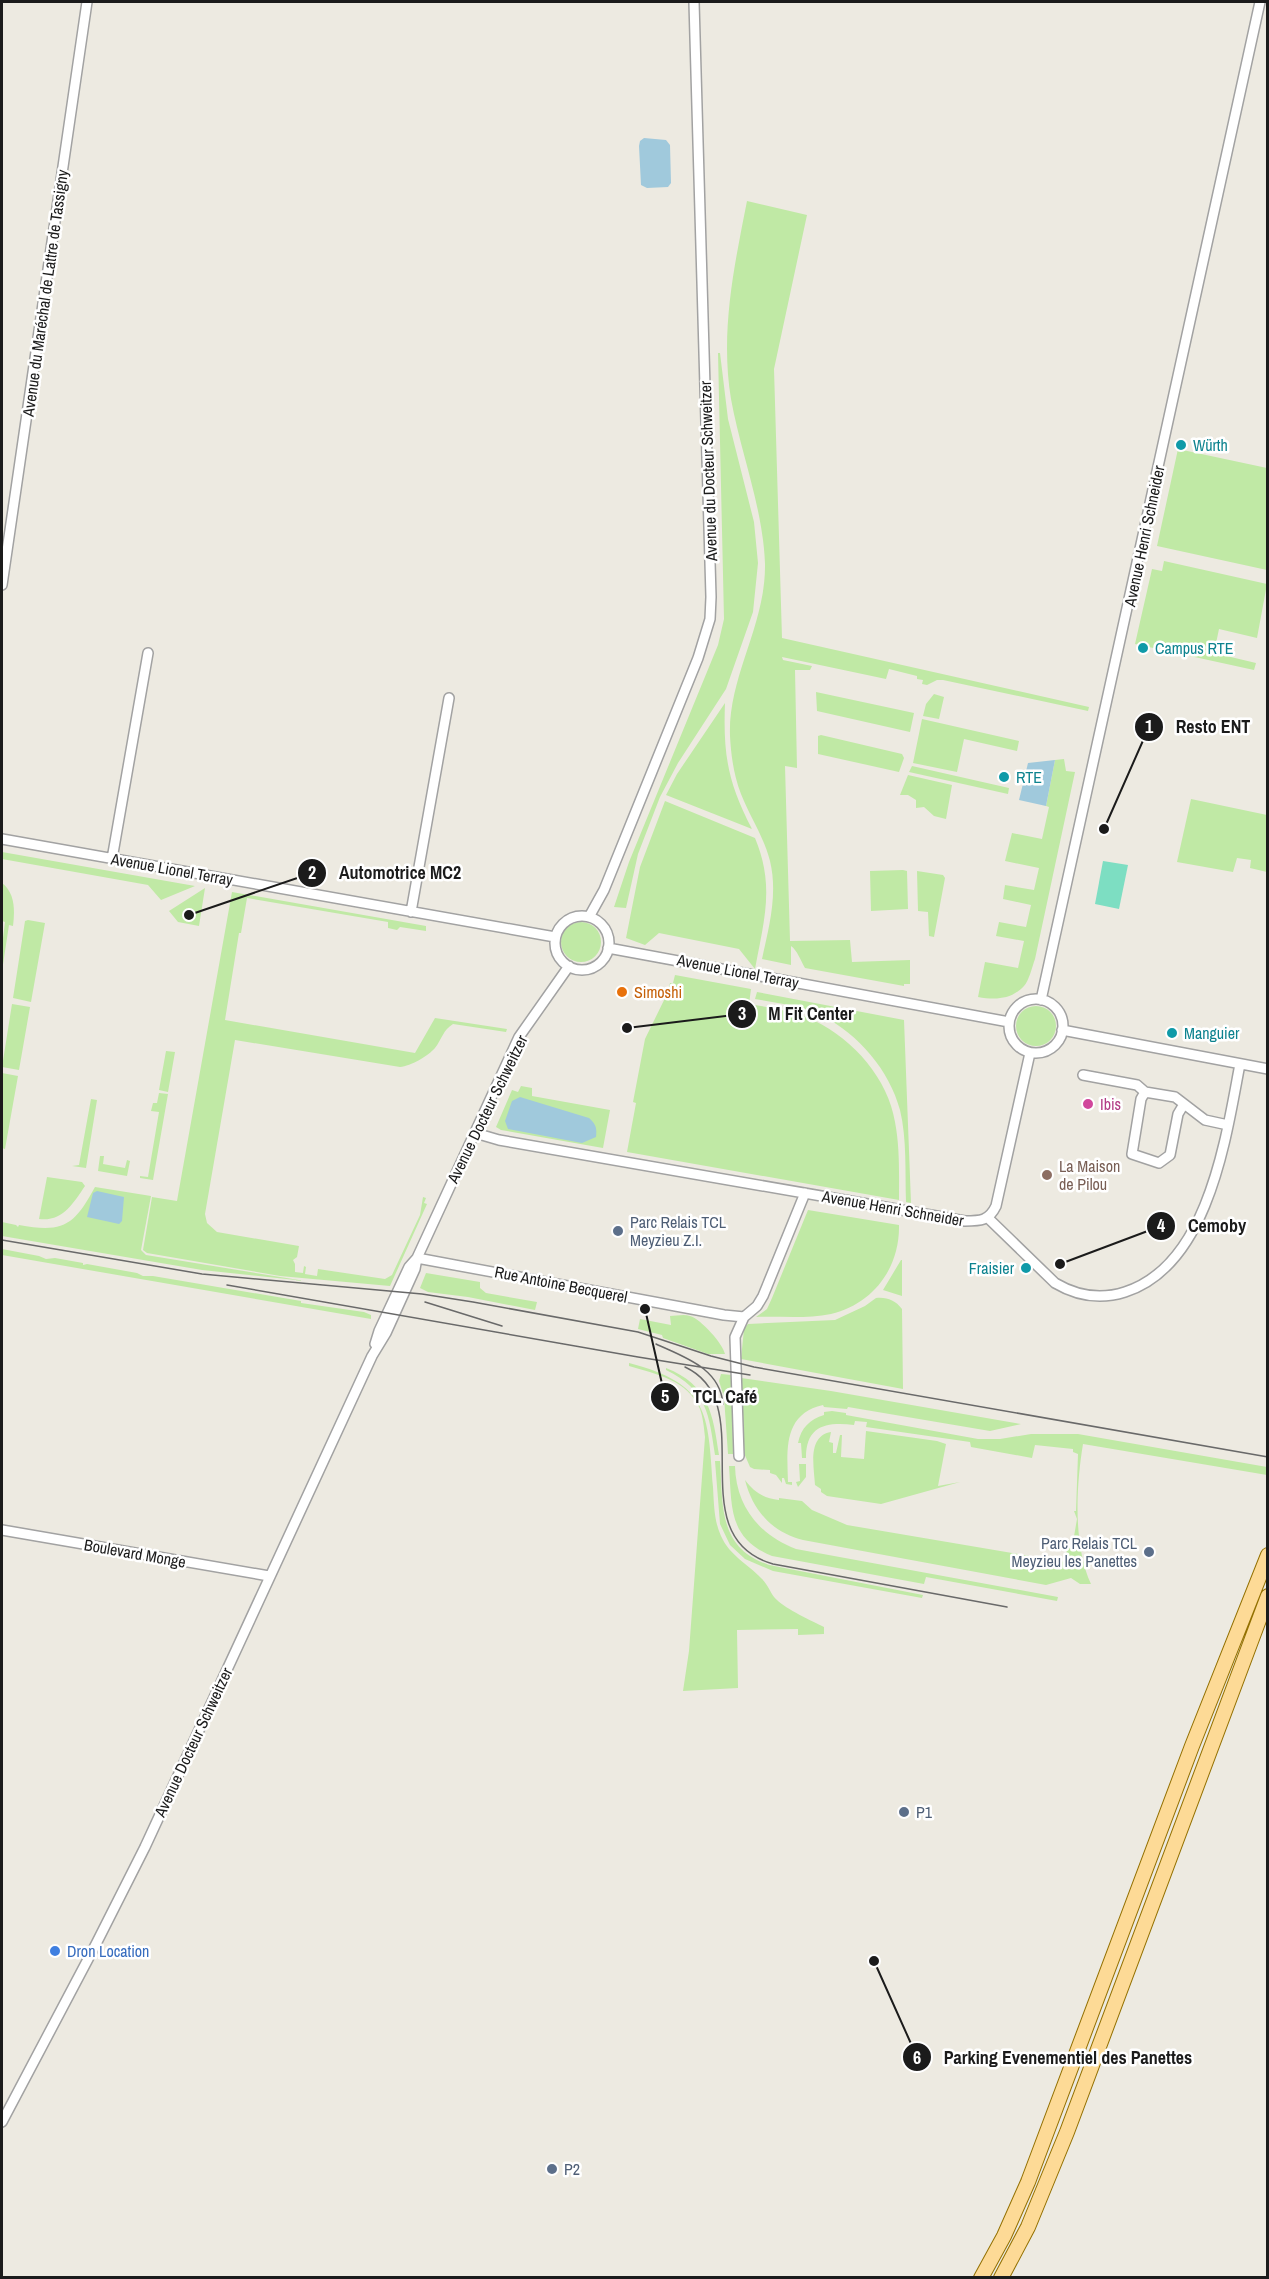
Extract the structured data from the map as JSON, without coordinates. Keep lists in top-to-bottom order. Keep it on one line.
{"streets":{"street":["Avenue du Maréchal de Lattre de Tassigny","Avenue du Docteur Schweitzer","Avenue Henri Schneider","Avenue Lionel Terray","Avenue Docteur Schweitzer","Rue Antoine Becquerel","Boulevard Monge"]},"crossings":[["Avenue du Docteur Schweitzer","Avenue Lionel Terray"],["Avenue du Docteur Schweitzer","Avenue Docteur Schweitzer"],["Avenue Henri Schneider","Avenue Lionel Terray"],["Avenue Henri Schneider","Avenue Docteur Schweitzer"],["Avenue Lionel Terray","Avenue Docteur Schweitzer"],["Avenue Docteur Schweitzer","Rue Antoine Becquerel"],["Avenue Docteur Schweitzer","Boulevard Monge"]],"places":["Würth","Campus RTE","RTE","Resto ENT","Automotrice MC2","Simoshi","M Fit Center","Manguier","Ibis","La Maison de Pilou","Parc Relais TCL Meyzieu Z.I.","Cemoby","Fraisier","TCL Café","Parc Relais TCL Meyzieu les Panettes","P1","Dron Location","Parking Evenementiel des Panettes","P2"]}
